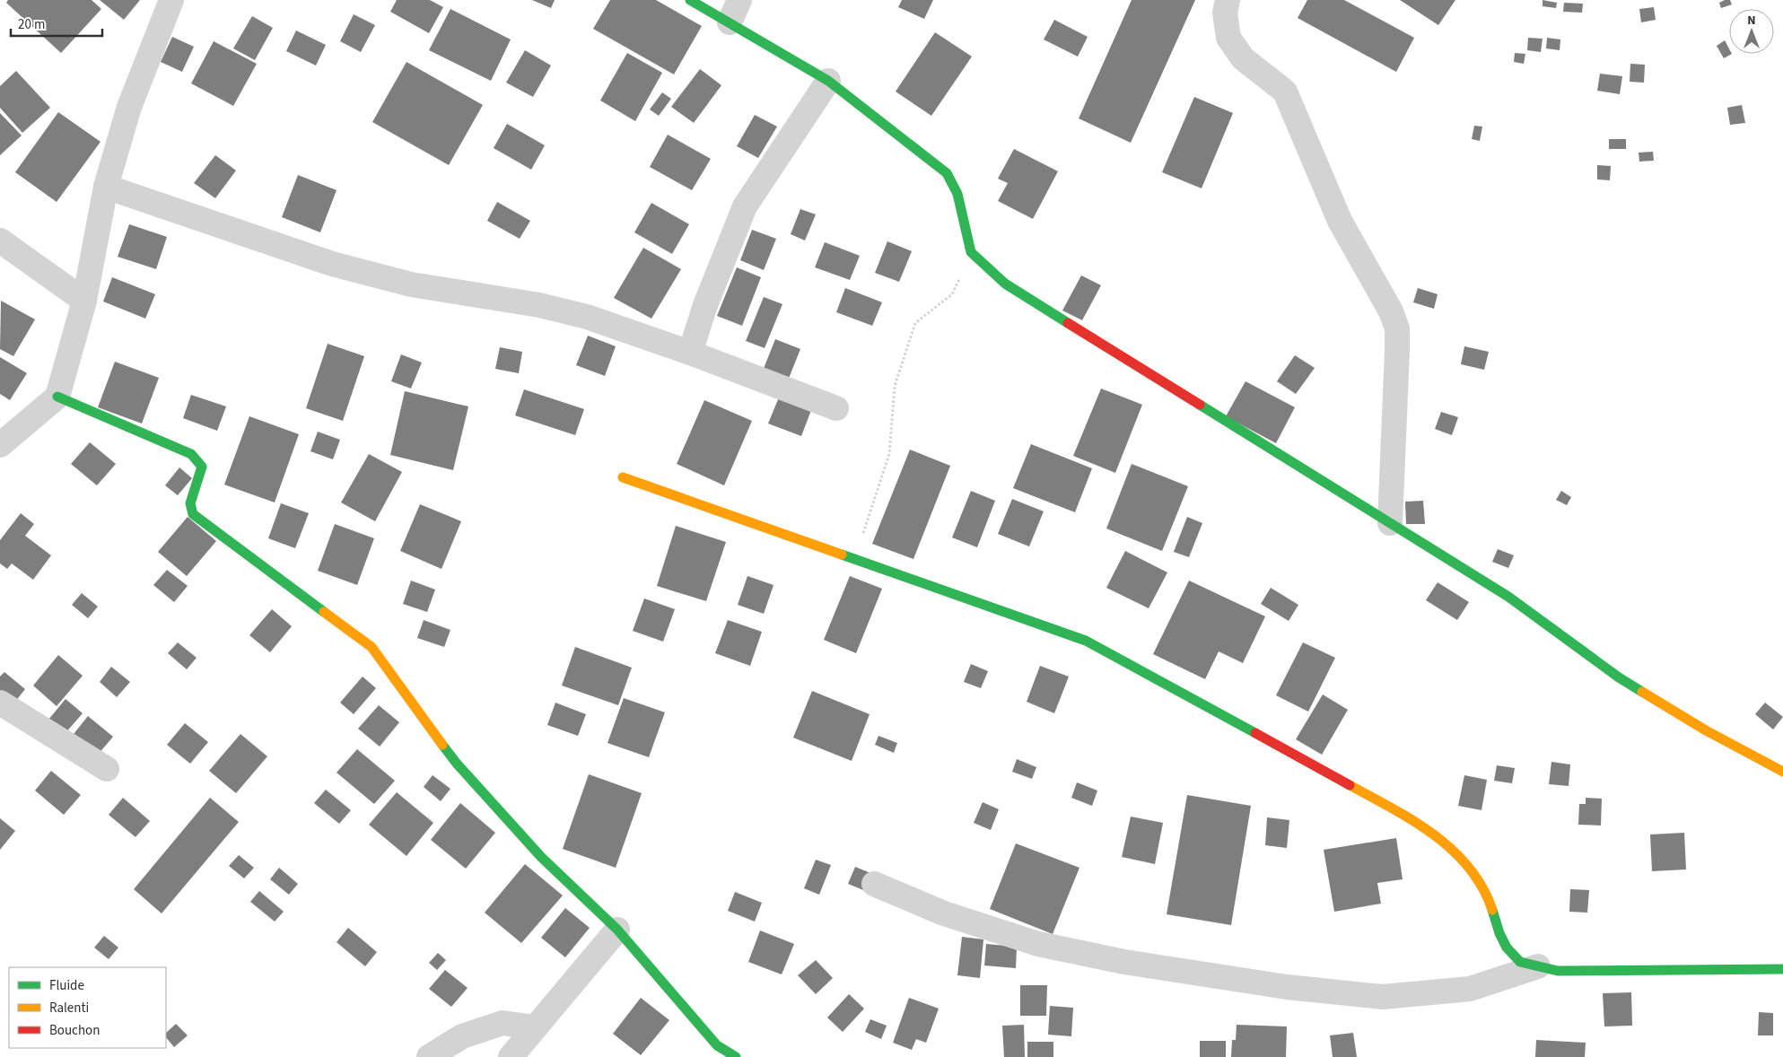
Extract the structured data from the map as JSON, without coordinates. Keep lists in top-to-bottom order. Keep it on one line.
{"legend":["Fluide","Ralenti","Bouchon"],"scale_bar":"20 m","north":"top"}
